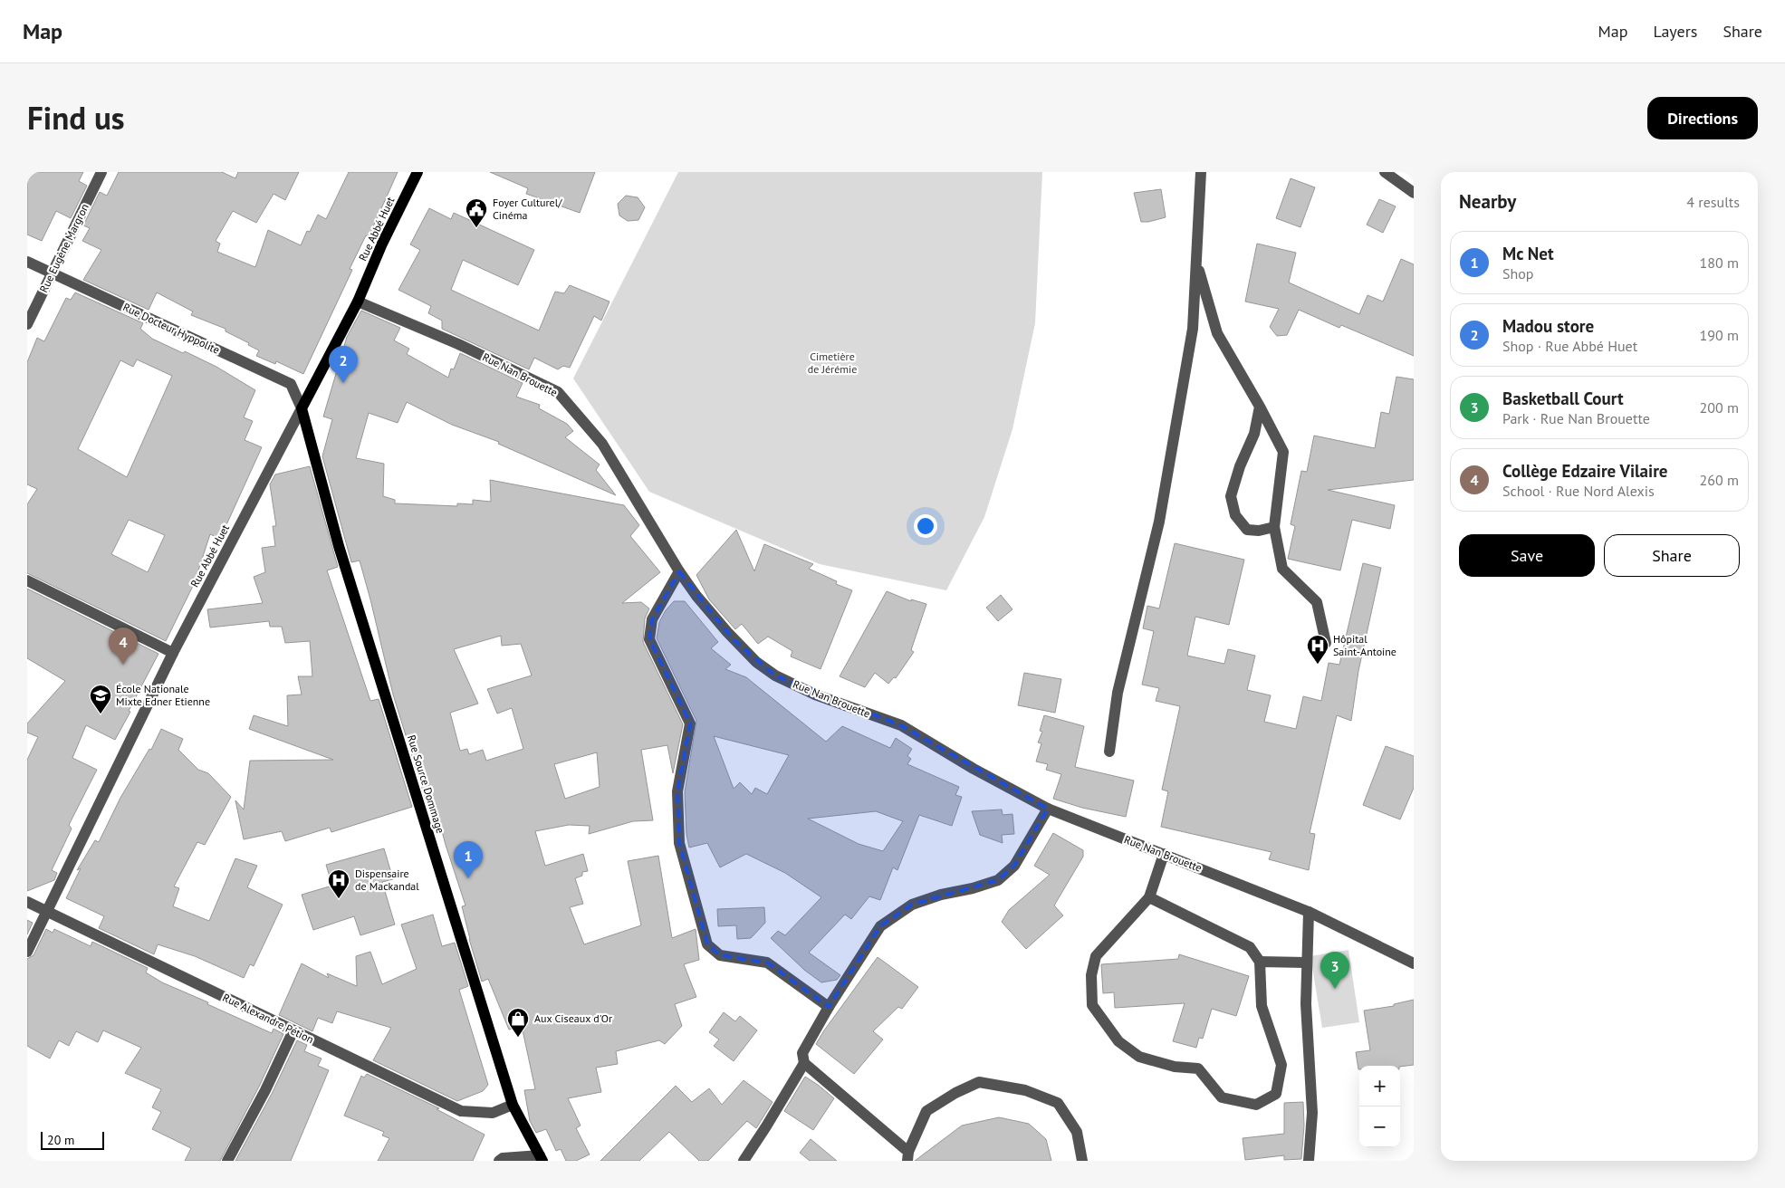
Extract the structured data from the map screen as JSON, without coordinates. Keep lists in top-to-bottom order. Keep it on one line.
{"streets":{"main road":["Rue Abbé Huet","Rue Source Dommage"],"street":["Rue Eugène Margron","Rue Docteur Hyppolite","Rue Nan Brouette","Rue Alexandre Pétion"]},"crossings":[["Rue Abbé Huet","Rue Docteur Hyppolite"],["Rue Abbé Huet","Rue Nan Brouette"],["Rue Abbé Huet","Rue Source Dommage"],["Rue Abbé Huet","Rue Alexandre Pétion"],["Rue Eugène Margron","Rue Docteur Hyppolite"],["Rue Docteur Hyppolite","Rue Source Dommage"],["Rue Source Dommage","Rue Alexandre Pétion"]],"parks":["Cimetière de Jérémie"],"places":{"public building":["Foyer Culturel/ Cinéma"],"hospital":["Hôpital Saint-Antoine","Dispensaire de Mackandal"],"school or university":["École Nationale Mixte Edner Etienne"],"shop":["Aux Ciseaux d'Or"]},"scale_bar":"20 m","page":{"header":"Map","nav":["Map","Layers","Share"],"title":"Find us","buttons":["Directions",["Save","Share"]],"heading":["Nearby","4 results"],"list":[{"mark":"1","name":"Mc Net","note":"Shop","value":"180 m"},{"mark":"2","name":"Madou store","note":"Shop · Rue Abbé Huet","value":"190 m"},{"mark":"3","name":"Basketball Court","note":"Park · Rue Nan Brouette","value":"200 m"},{"mark":"4","name":"Collège Edzaire Vilaire","note":"School · Rue Nord Alexis","value":"260 m"}],"pins":["2","4","1","3"],"map_buttons":["+","−"],"scale":"20 m"}}
